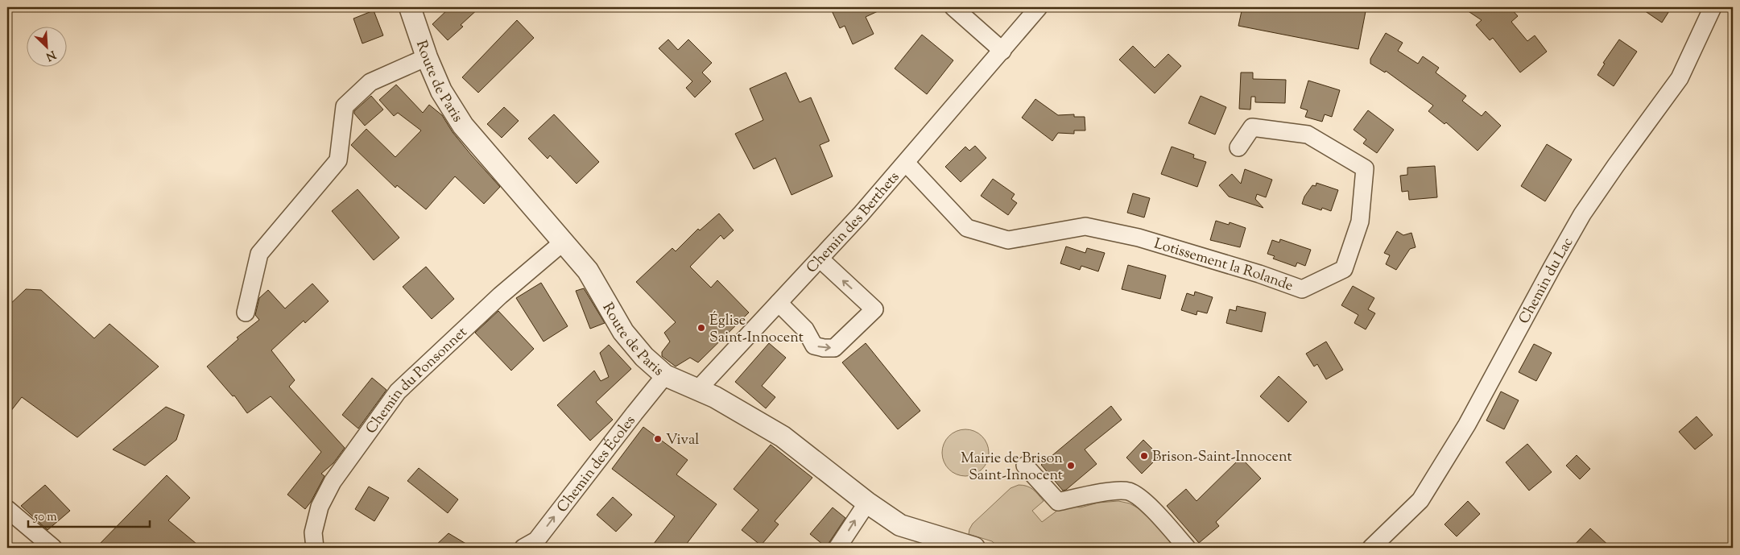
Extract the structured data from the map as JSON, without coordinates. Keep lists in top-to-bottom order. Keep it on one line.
{"streets":{"street":["Route de Paris","Chemin des Berthets","Lotissement la Rolande","Chemin du Lac","Chemin du Ponsonnet","Chemin des Écoles"]},"crossings":[["Route de Paris","Chemin des Berthets"],["Route de Paris","Chemin du Ponsonnet"],["Route de Paris","Chemin des Écoles"],["Chemin des Berthets","Lotissement la Rolande"]],"one_way":["Chemin des Écoles"],"places":["Église Saint-Innocent","Vival","Brison-Saint-Innocent","Mairie de Brison Saint-Innocent"],"scale_bar":"50 m","north":"bottom right"}
